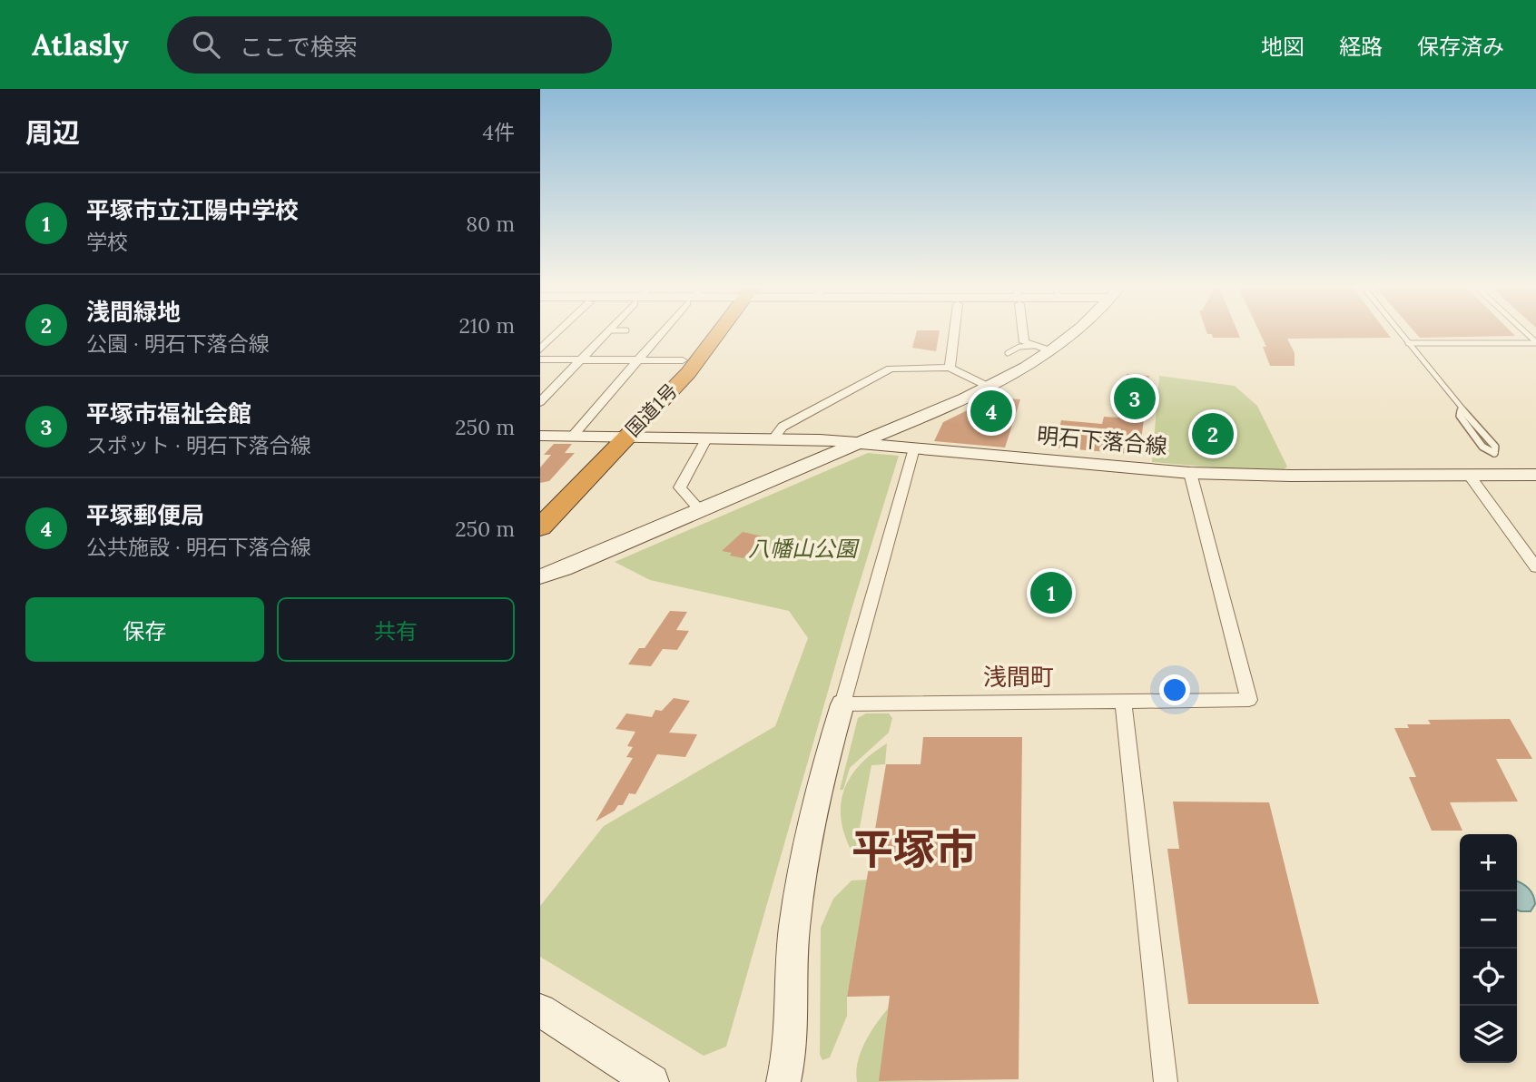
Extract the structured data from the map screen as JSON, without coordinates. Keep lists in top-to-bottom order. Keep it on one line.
{"streets":{"highway":["国道1号"],"street":["明石下落合線"]},"crossings":[["国道1号","明石下落合線"]],"districts":["浅間町","平塚市"],"parks":["八幡山公園"],"page":{"header":"Atlasly","search":"ここで検索","nav":["地図","経路","保存済み"],"heading":["周辺","4件"],"list":[{"mark":"1","name":"平塚市立江陽中学校","note":"学校","value":"80 m"},{"mark":"2","name":"浅間緑地","note":"公園 · 明石下落合線","value":"210 m"},{"mark":"3","name":"平塚市福祉会館","note":"スポット · 明石下落合線","value":"250 m"},{"mark":"4","name":"平塚郵便局","note":"公共施設 · 明石下落合線","value":"250 m"}],"pins":["3","4","2","1"],"buttons":["保存","共有"],"map_buttons":["+","−"]}}
